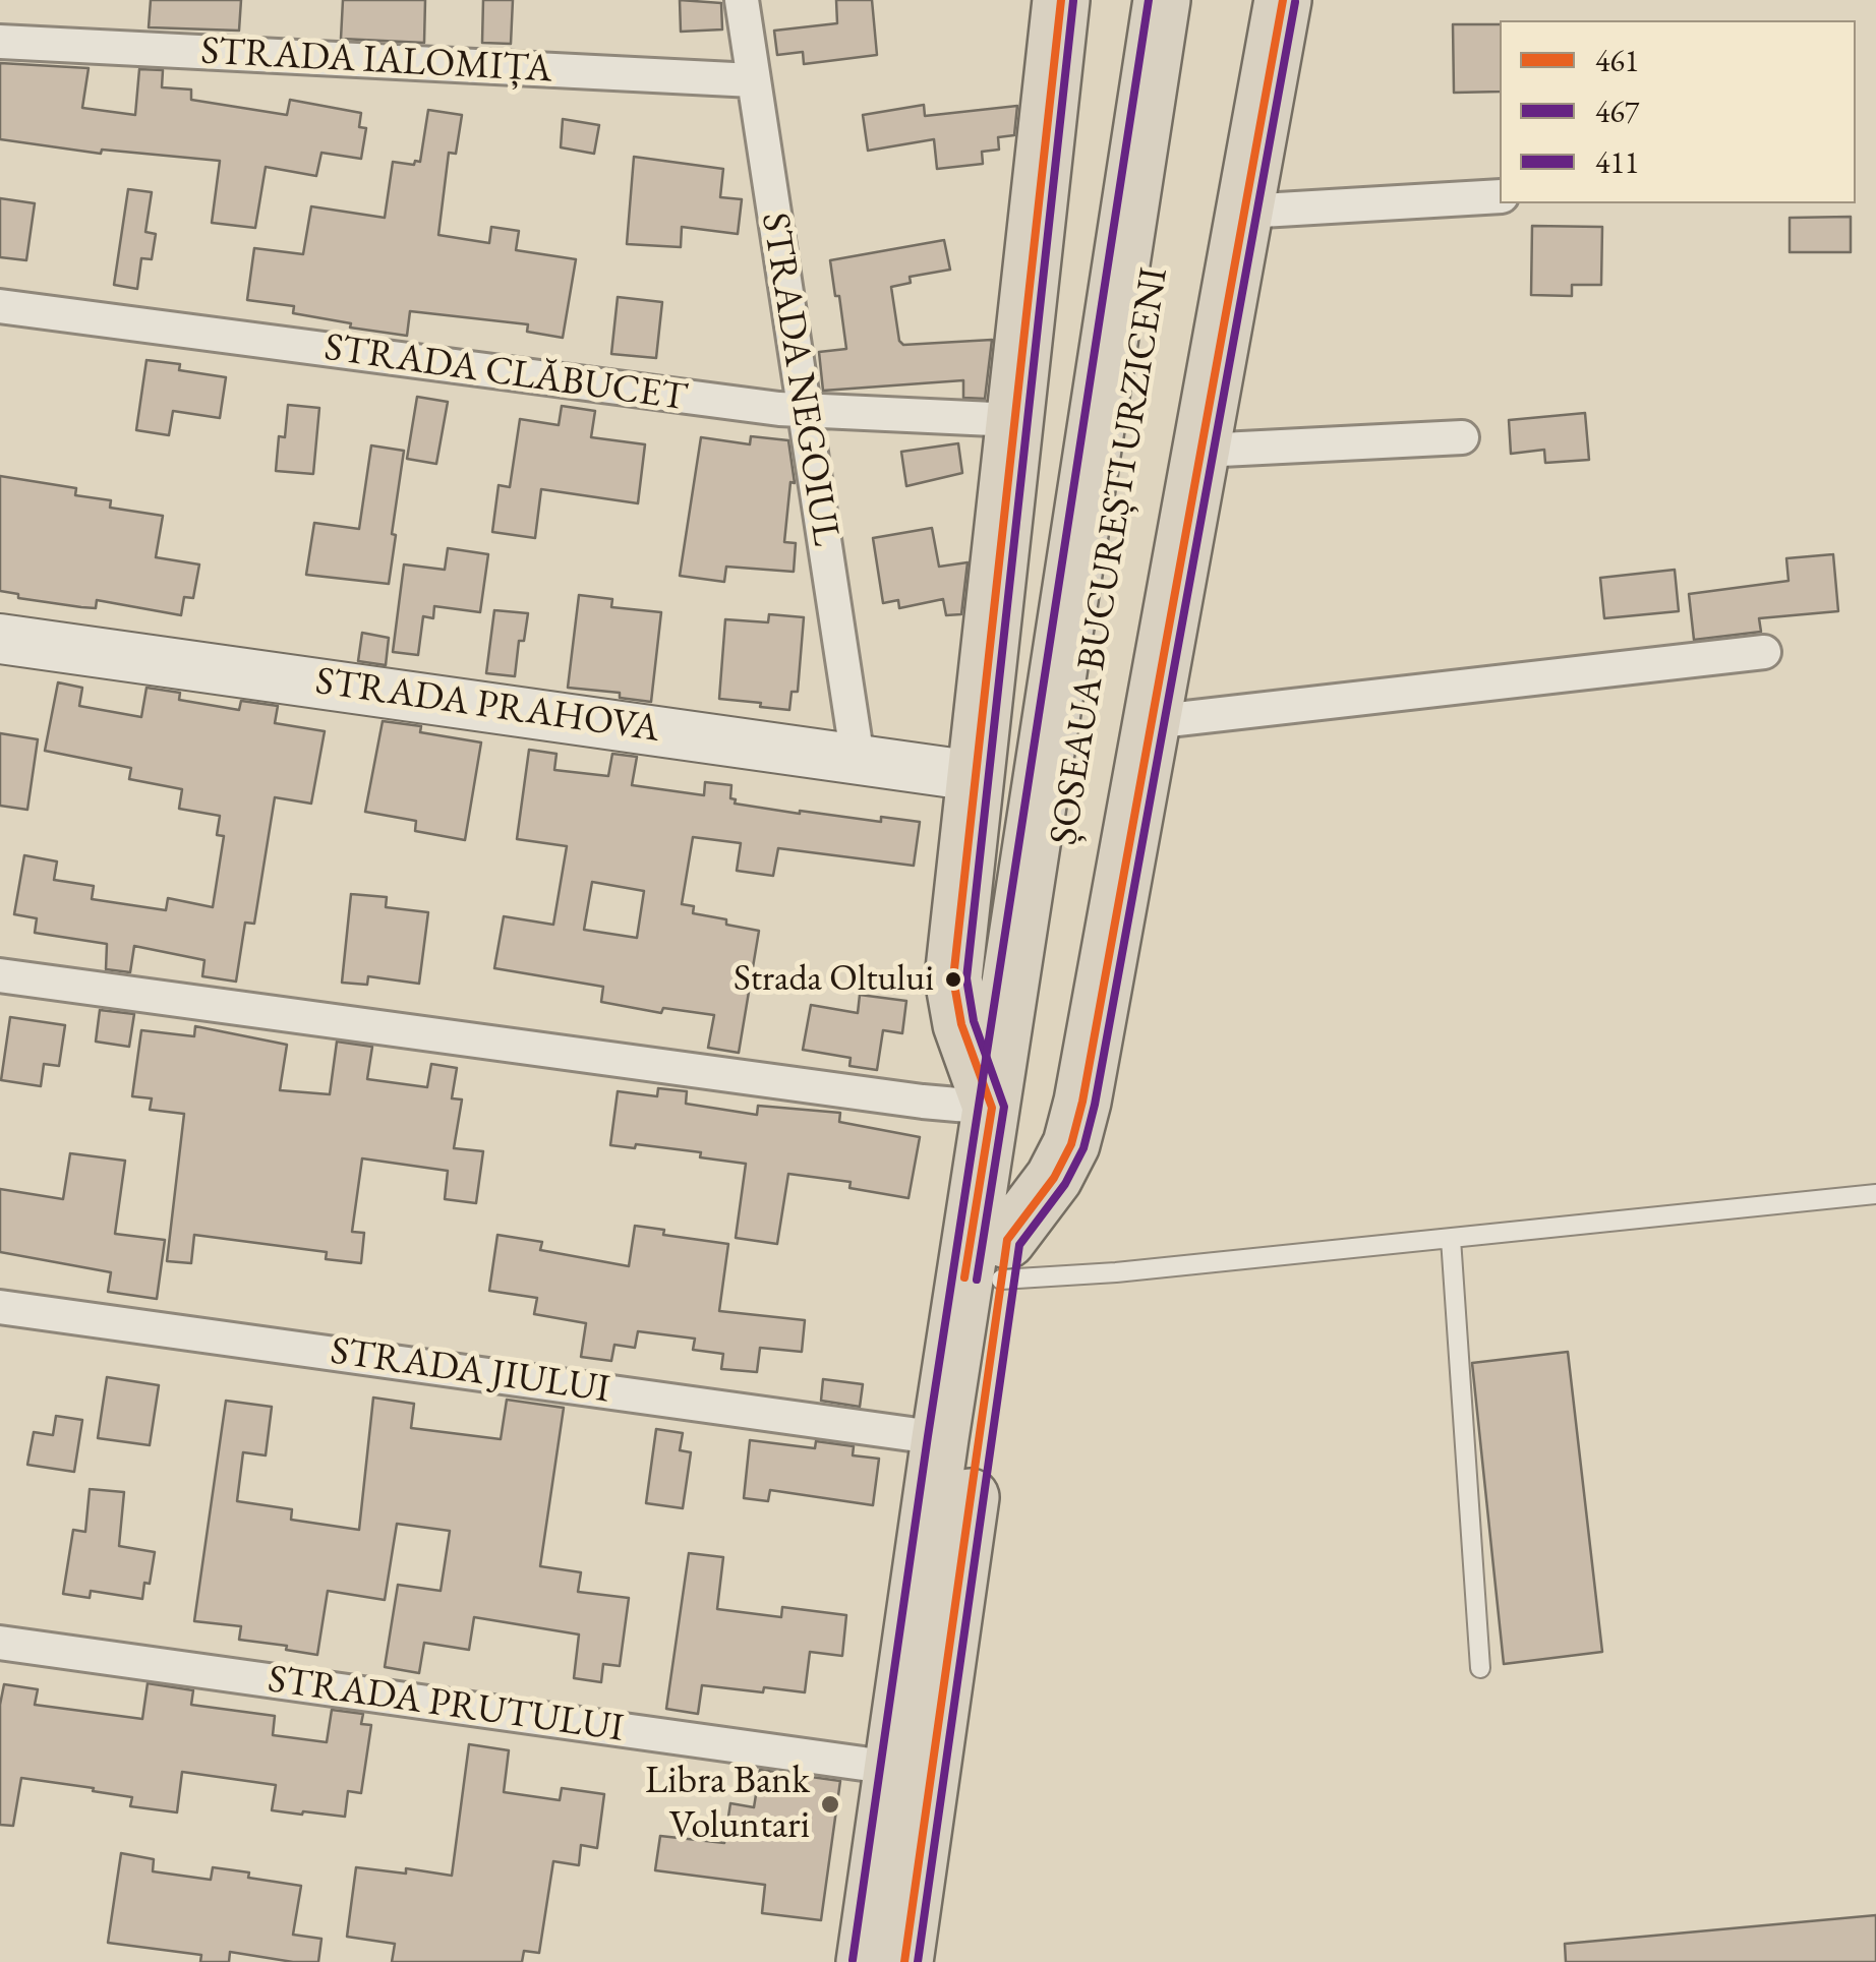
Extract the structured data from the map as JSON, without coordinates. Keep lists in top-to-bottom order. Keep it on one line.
{"streets":{"highway":["ȘOSEAUA BUCUREȘTI URZICENI"],"street":["STRADA IALOMIȚA","STRADA CLĂBUCET","STRADA NEGOIUL","STRADA PRAHOVA","STRADA JIULUI","STRADA PRUTULUI"]},"crossings":[["STRADA IALOMIȚA","STRADA NEGOIUL"],["STRADA CLĂBUCET","STRADA NEGOIUL"],["STRADA NEGOIUL","STRADA PRAHOVA"]],"places":["Strada Oltului","Libra Bank Voluntari"],"lines":["transit line 461","transit line 411","transit line 467"],"legend":["461","467","411"]}
